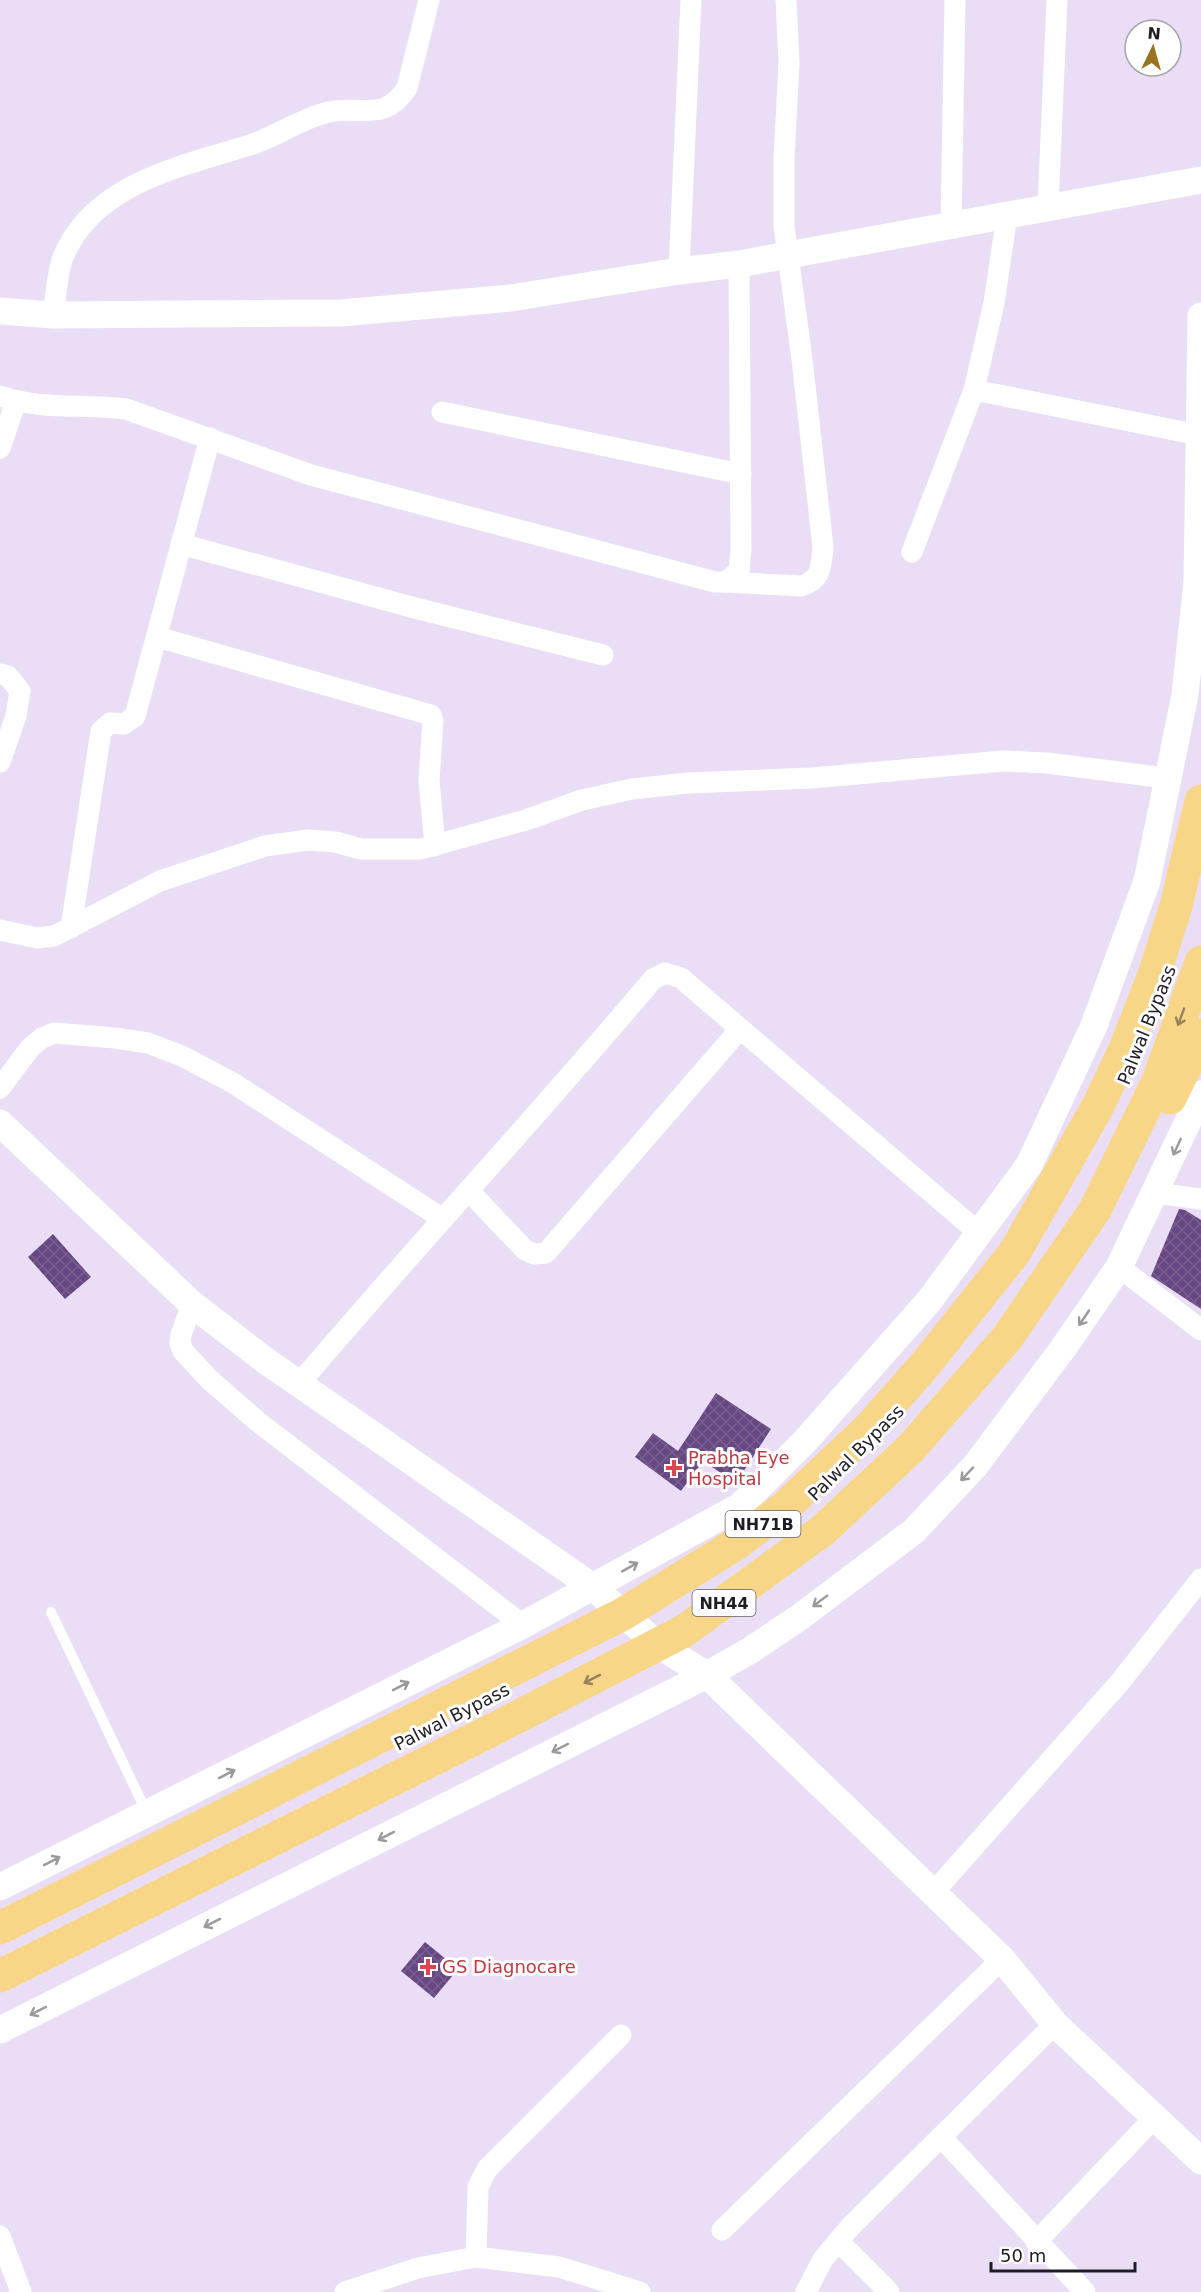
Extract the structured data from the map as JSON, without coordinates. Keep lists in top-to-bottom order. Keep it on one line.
{"streets":{"highway":["Palwal Bypass","NH71B","NH44"]},"places":{"health":["Prabha Eye Hospital","GS Diagnocare"]},"scale_bar":"50 m","north":"top"}
